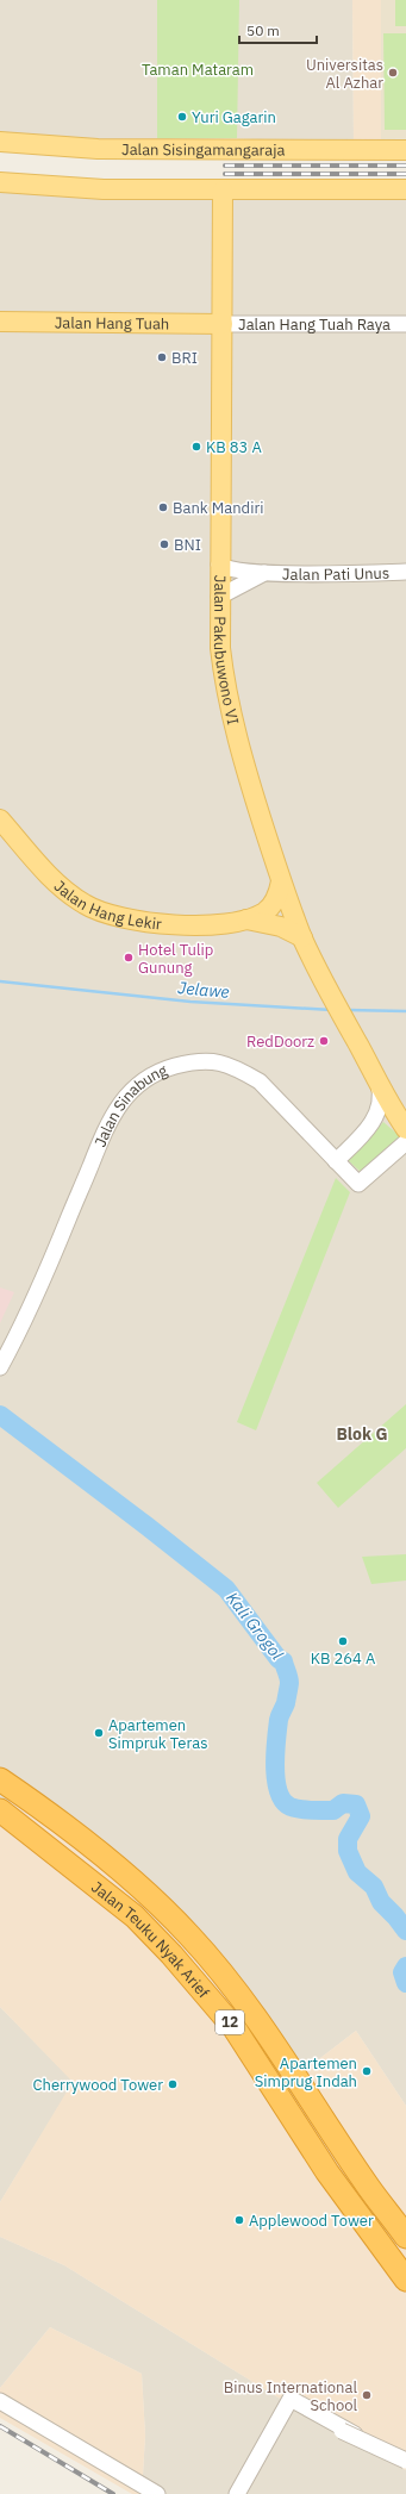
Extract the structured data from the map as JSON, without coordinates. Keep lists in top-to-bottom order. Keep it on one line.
{"streets":{"highway":["Jalan Teuku Nyak Arief","12"],"main road":["Jalan Sisingamangaraja","Jalan Hang Tuah","Jalan Pakubuwono VI","Jalan Hang Lekir"],"street":["Jalan Hang Tuah Raya","Jalan Pati Unus","Jalan Sinabung"]},"crossings":[["Jalan Hang Tuah","Jalan Hang Tuah Raya"],["Jalan Hang Tuah","Jalan Pakubuwono VI"],["Jalan Hang Tuah Raya","Jalan Pakubuwono VI"],["Jalan Pati Unus","Jalan Pakubuwono VI"],["Jalan Pakubuwono VI","Jalan Hang Lekir"]],"districts":["Blok G"],"water":["Jelawe","Kali Grogol"],"parks":["Taman Mataram"],"places":["Universitas Al Azhar","Yuri Gagarin","BRI","KB 83 A","Bank Mandiri","BNI","Hotel Tulip Gunung","RedDoorz","KB 264 A","Apartemen Simpruk Teras","Apartemen Simprug Indah","Cherrywood Tower","Applewood Tower","Binus International School"],"scale_bar":"50 m"}
